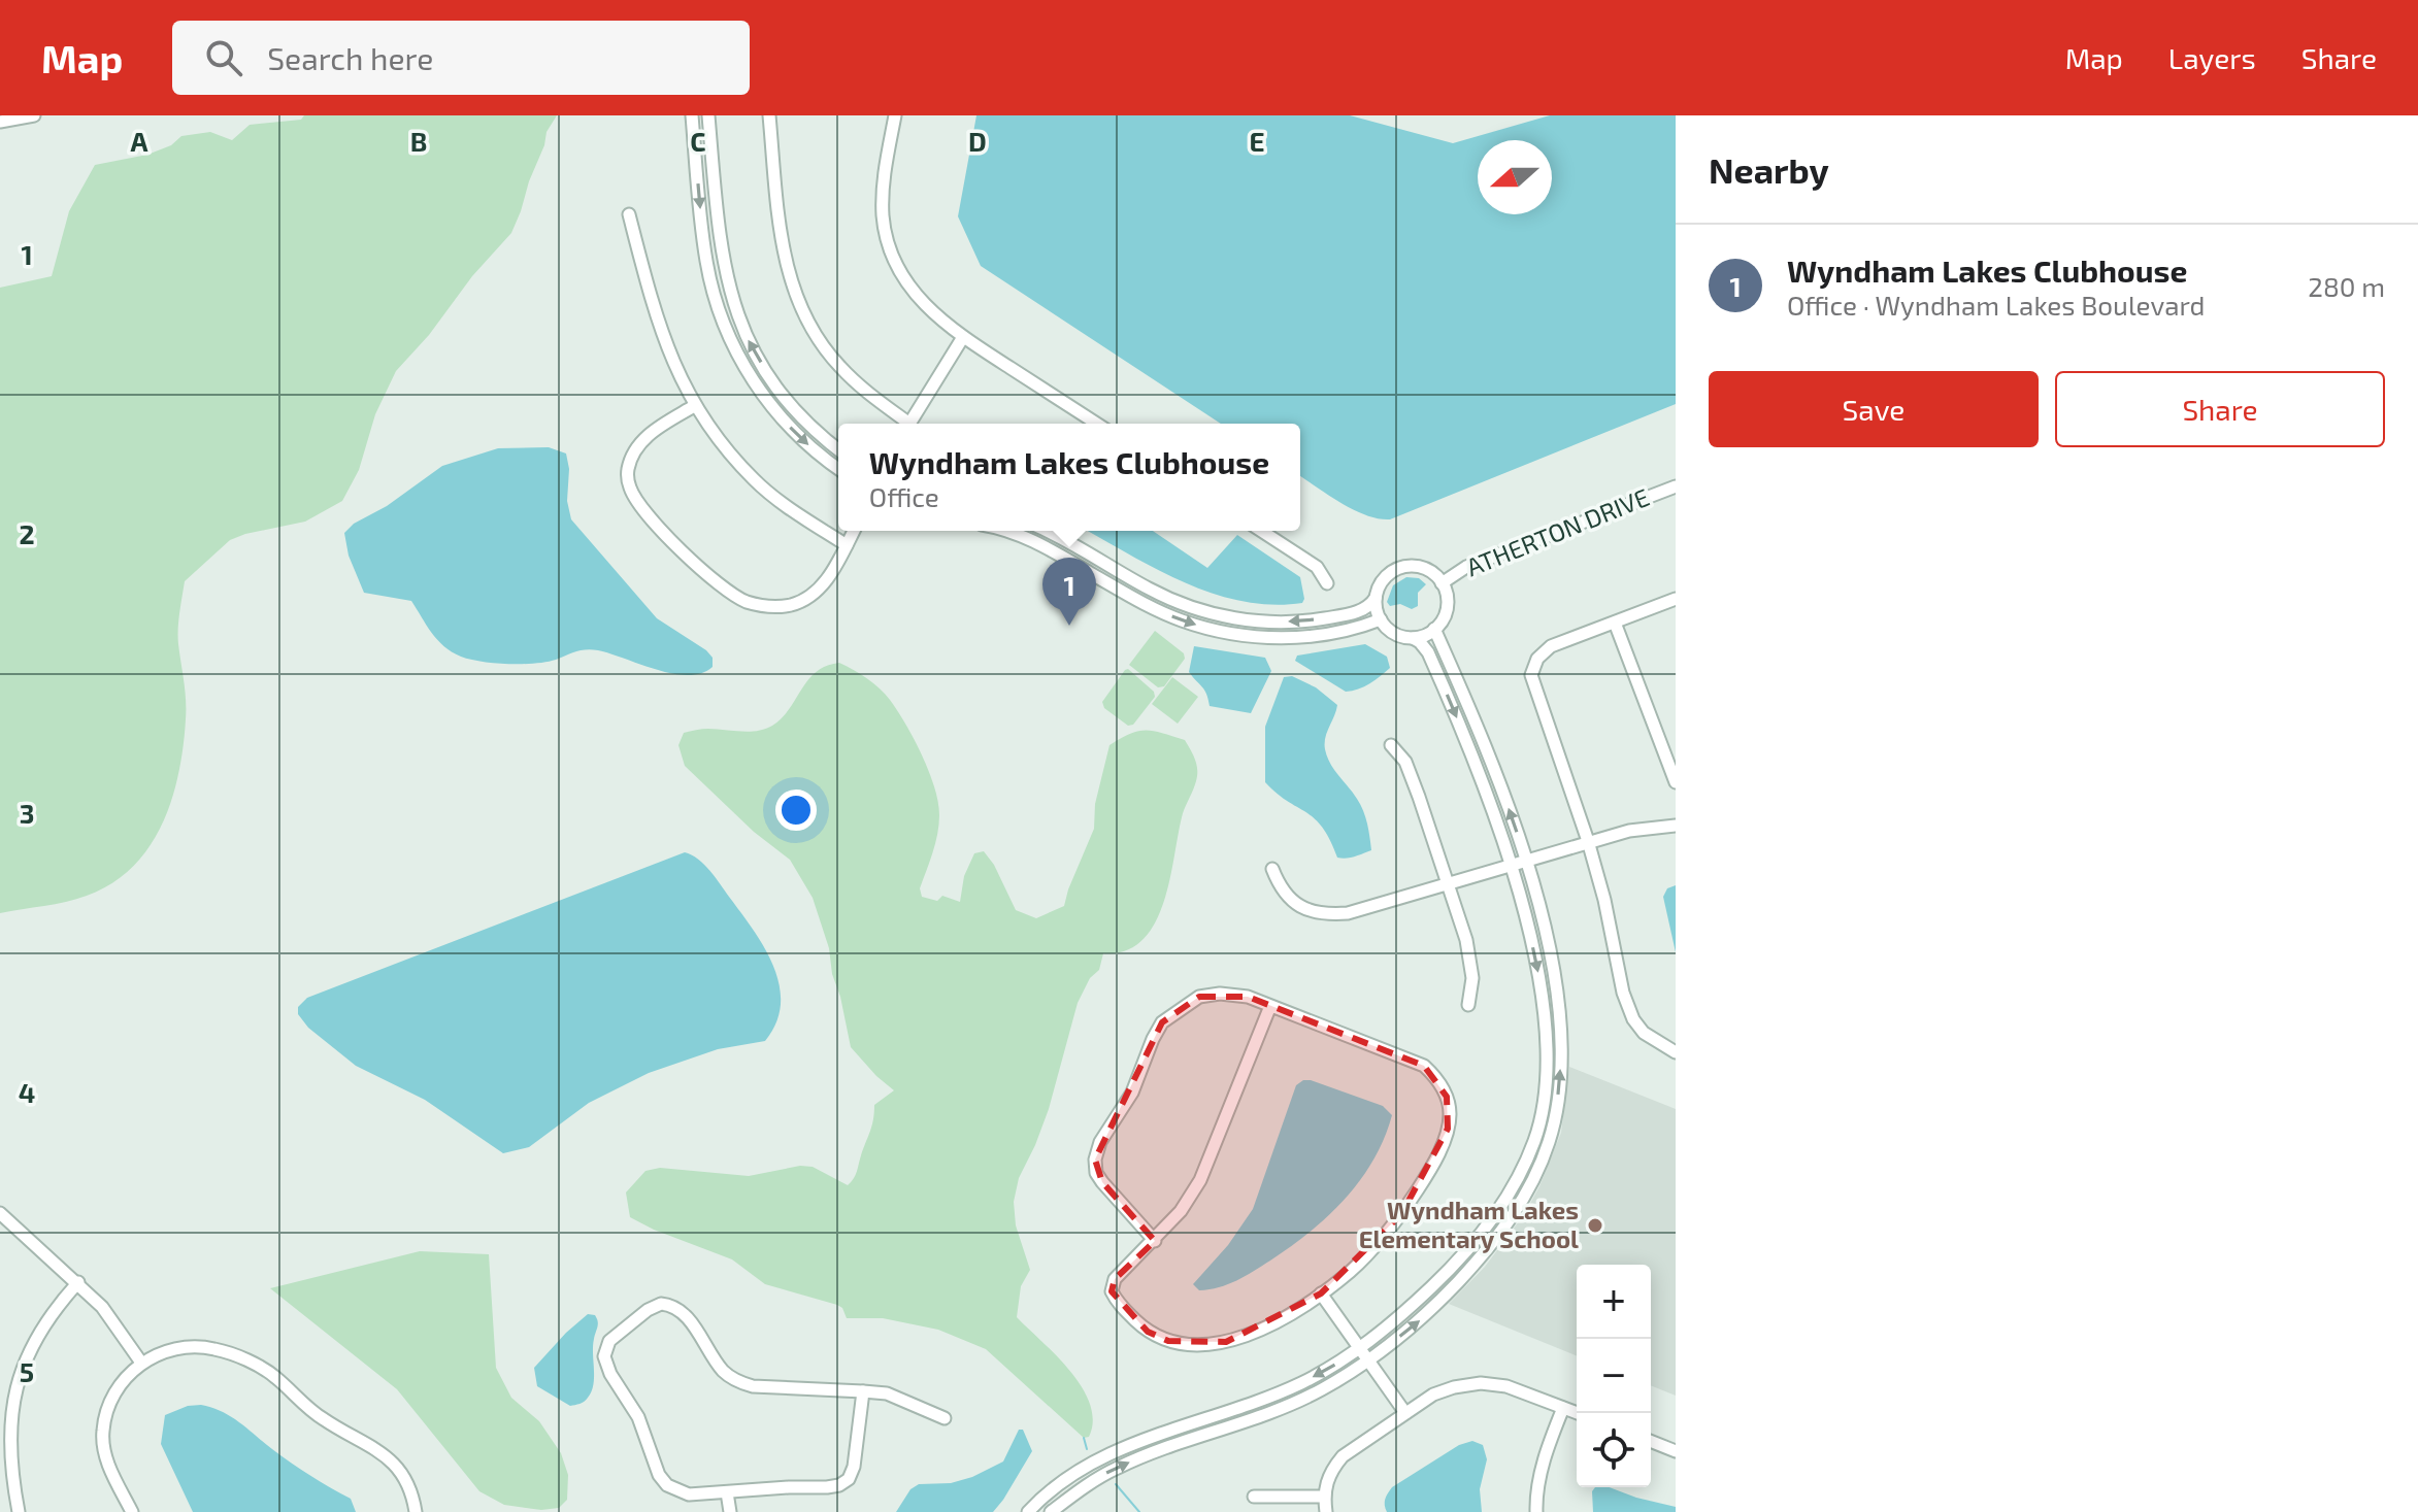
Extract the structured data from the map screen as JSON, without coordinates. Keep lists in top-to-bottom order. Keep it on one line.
{"streets":{"street":["ATHERTON DRIVE"]},"places":["Wyndham Lakes Elementary School"],"north":"left","page":{"header":"Map","search":"Search here","nav":["Map","Layers","Share"],"heading":"Nearby","list":[{"mark":"1","name":"Wyndham Lakes Clubhouse","note":"Office · Wyndham Lakes Boulevard","value":"280 m"}],"buttons":["Save","Share"],"popup":["Wyndham Lakes Clubhouse","Office"],"pins":"1","map_buttons":["+","−"]},"grid":{"columns":["A","B","C","D","E"],"rows":["1","2","3","4","5"]}}
